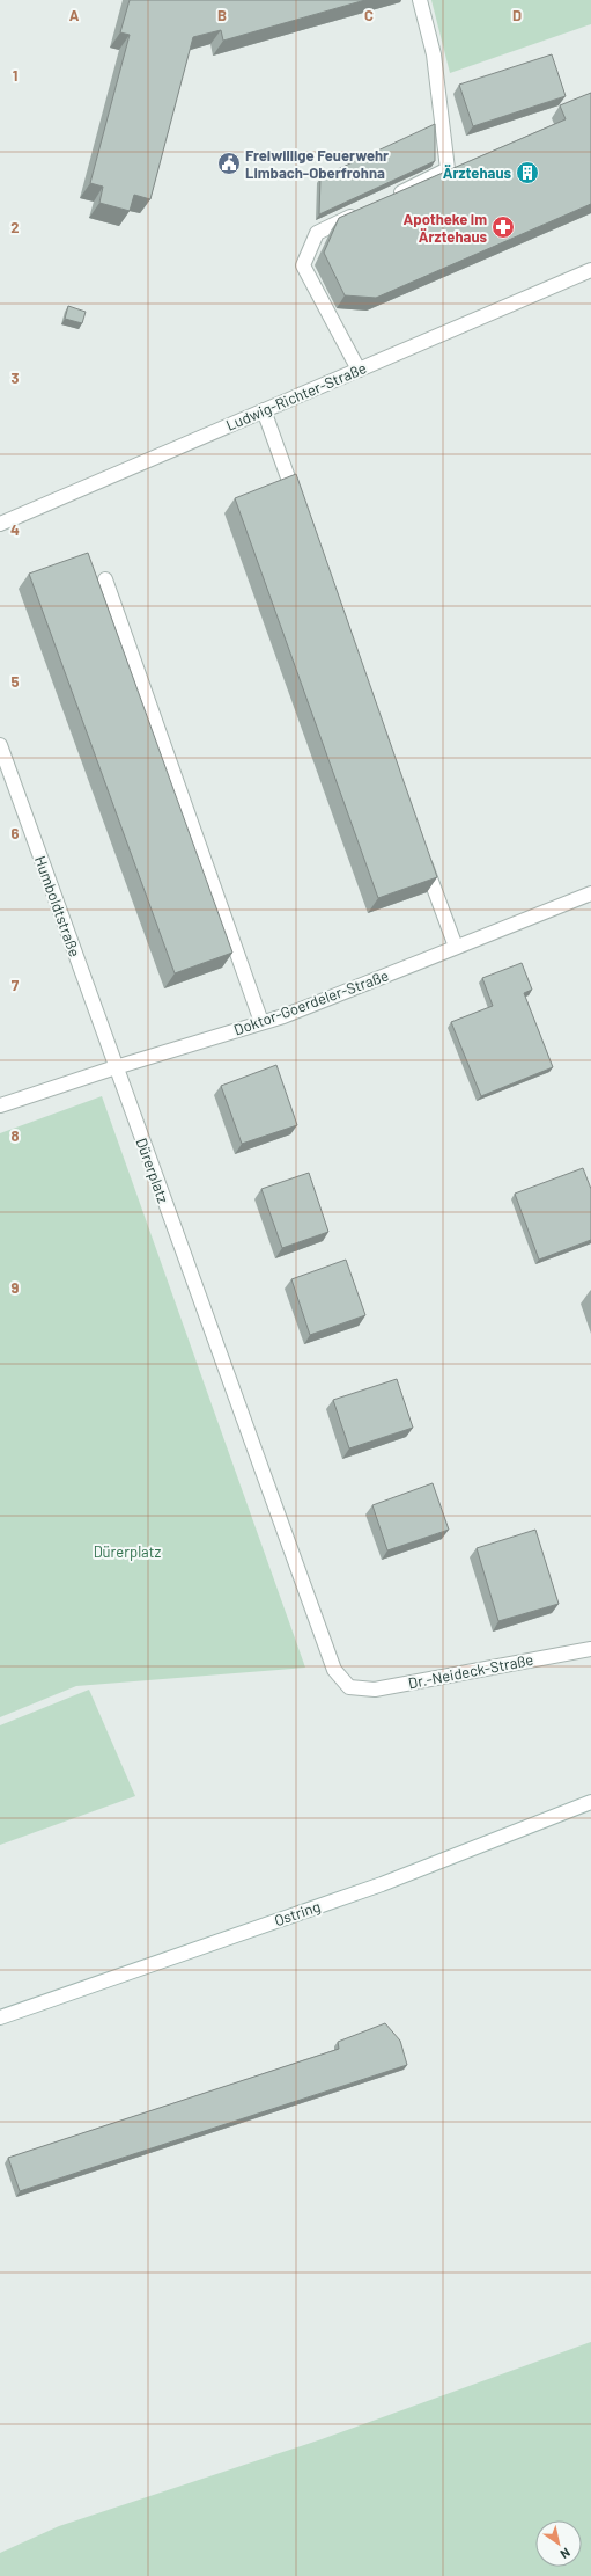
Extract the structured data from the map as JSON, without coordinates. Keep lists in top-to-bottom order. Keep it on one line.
{"streets":{"street":["Ludwig-Richter-Straße","Humboldtstraße","Doktor-Goerdeler-Straße","Dürerplatz","Dr.-Neideck-Straße","Ostring"]},"crossings":[["Humboldtstraße","Doktor-Goerdeler-Straße"],["Humboldtstraße","Dürerplatz"],["Doktor-Goerdeler-Straße","Dürerplatz"],["Dürerplatz","Dr.-Neideck-Straße"]],"parks":["Dürerplatz"],"places":{"public building":["Freiwillige Feuerwehr Limbach-Oberfrohna"],"building":["Ärztehaus"],"pharmacy":["Apotheke im Ärztehaus"]},"north":"bottom right","grid":{"columns":["A","B","C","D"],"rows":["1","2","3","4","5","6","7","8","9"]}}
